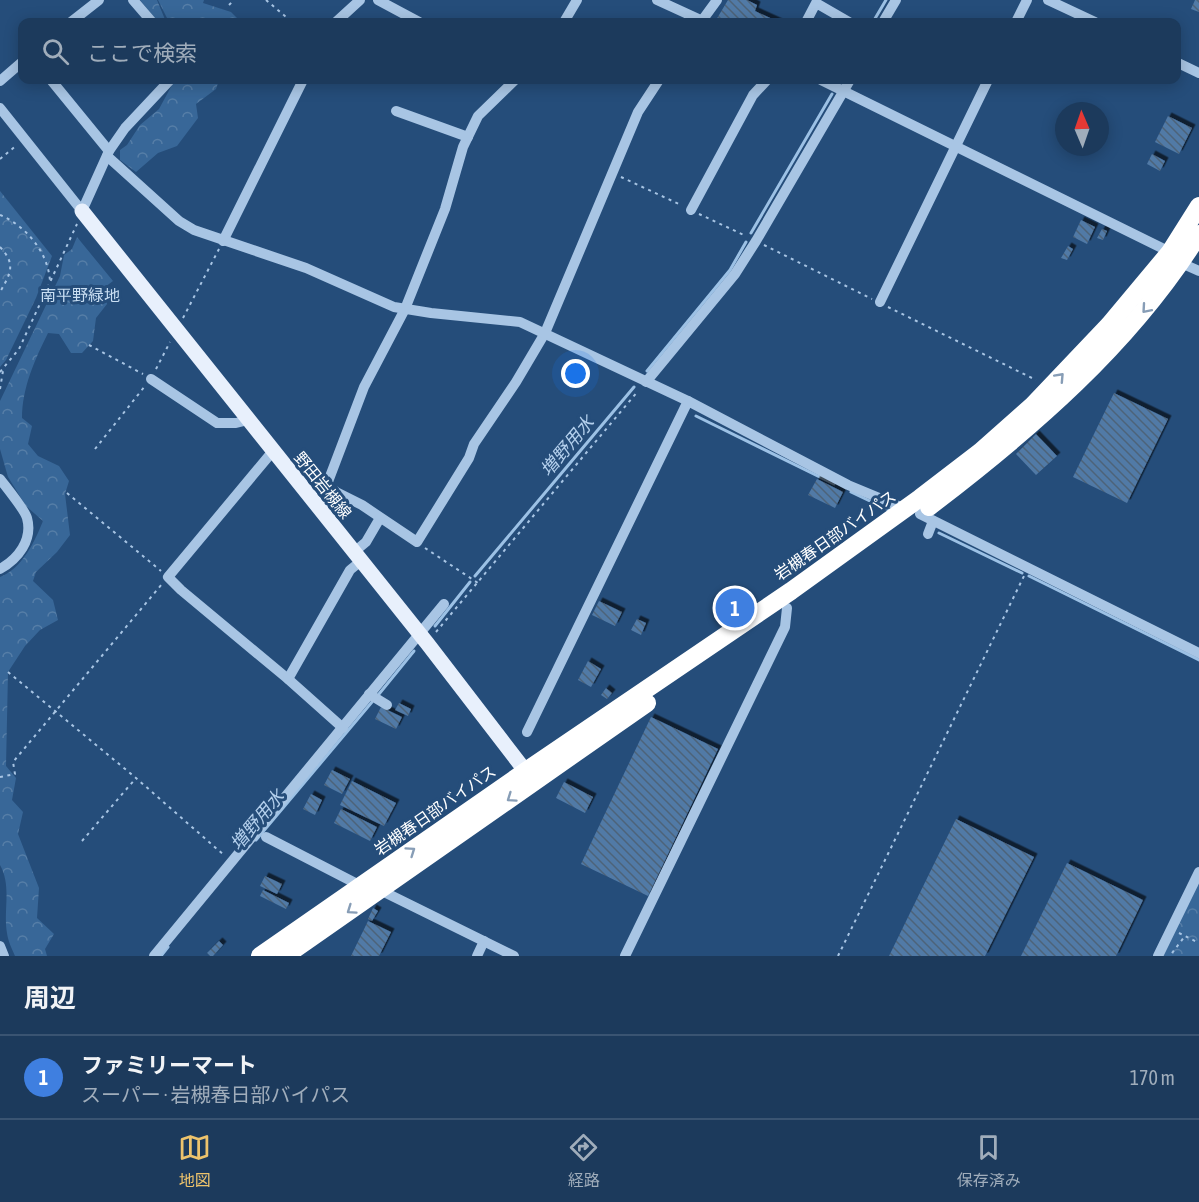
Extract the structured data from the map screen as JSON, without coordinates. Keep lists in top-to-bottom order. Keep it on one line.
{"streets":{"highway":["岩槻春日部バイパス"],"main road":["野田岩槻線"]},"crossings":[["野田岩槻線","岩槻春日部バイパス"]],"water":["増野用水"],"parks":["南平野緑地"],"north":"top","page":{"search":"ここで検索","pins":"1","heading":"周辺","list":[{"mark":"1","name":"ファミリーマート","note":"スーパー · 岩槻春日部バイパス","value":"170 m"}],"nav":["地図","経路","保存済み"]}}
